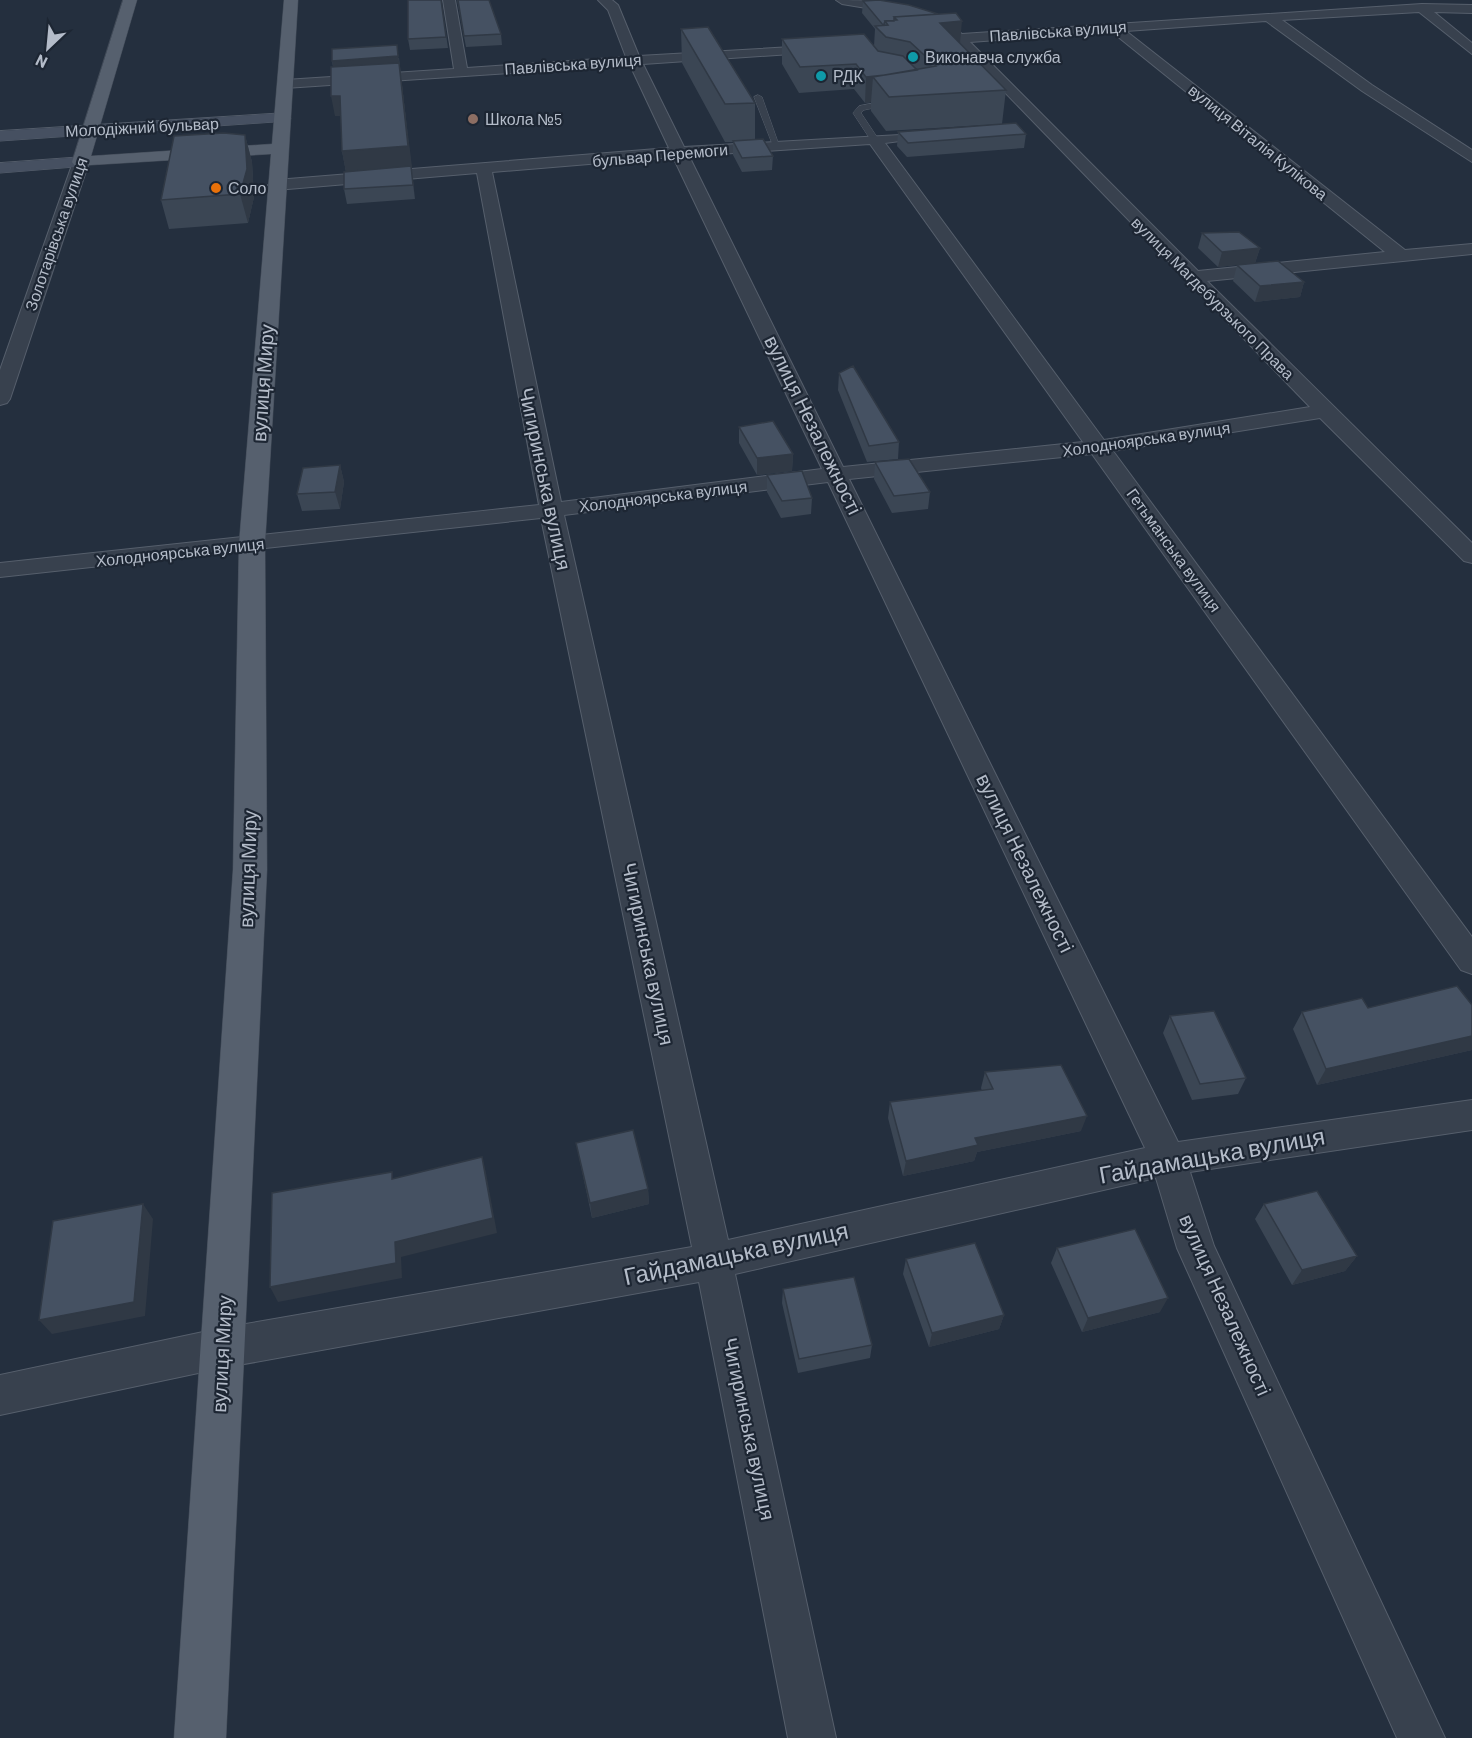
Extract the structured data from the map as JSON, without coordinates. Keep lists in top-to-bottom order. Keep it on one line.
{"streets":{"main road":["Молодіжний бульвар","Золотарівська вулиця","вулиця Миру"],"street":["Павлівська вулиця","вулиця Віталія Кулікова","бульвар Перемоги","вулиця Магдебурзького Права","вулиця Незалежності","Холодноярська вулиця","Чигиринська вулиця","Гетьманська вулиця","Гайдамацька вулиця"]},"crossings":[["Павлівська вулиця","вулиця Віталія Кулікова"],["Павлівська вулиця","вулиця Магдебурзького Права"],["Павлівська вулиця","вулиця Миру"],["Павлівська вулиця","вулиця Незалежності"],["Молодіжний бульвар","Золотарівська вулиця"],["Молодіжний бульвар","вулиця Миру"],["бульвар Перемоги","вулиця Миру"],["бульвар Перемоги","вулиця Незалежності"],["бульвар Перемоги","Чигиринська вулиця"],["бульвар Перемоги","Гетьманська вулиця"],["вулиця Магдебурзького Права","Холодноярська вулиця"],["вулиця Миру","Холодноярська вулиця"],["вулиця Миру","Гайдамацька вулиця"],["вулиця Незалежності","Холодноярська вулиця"],["вулиця Незалежності","Гайдамацька вулиця"],["Холодноярська вулиця","Чигиринська вулиця"],["Холодноярська вулиця","Гетьманська вулиця"],["Чигиринська вулиця","Гайдамацька вулиця"]],"places":["Виконавча служба","РДК","Школа №5","Соло"],"north":"bottom left"}
